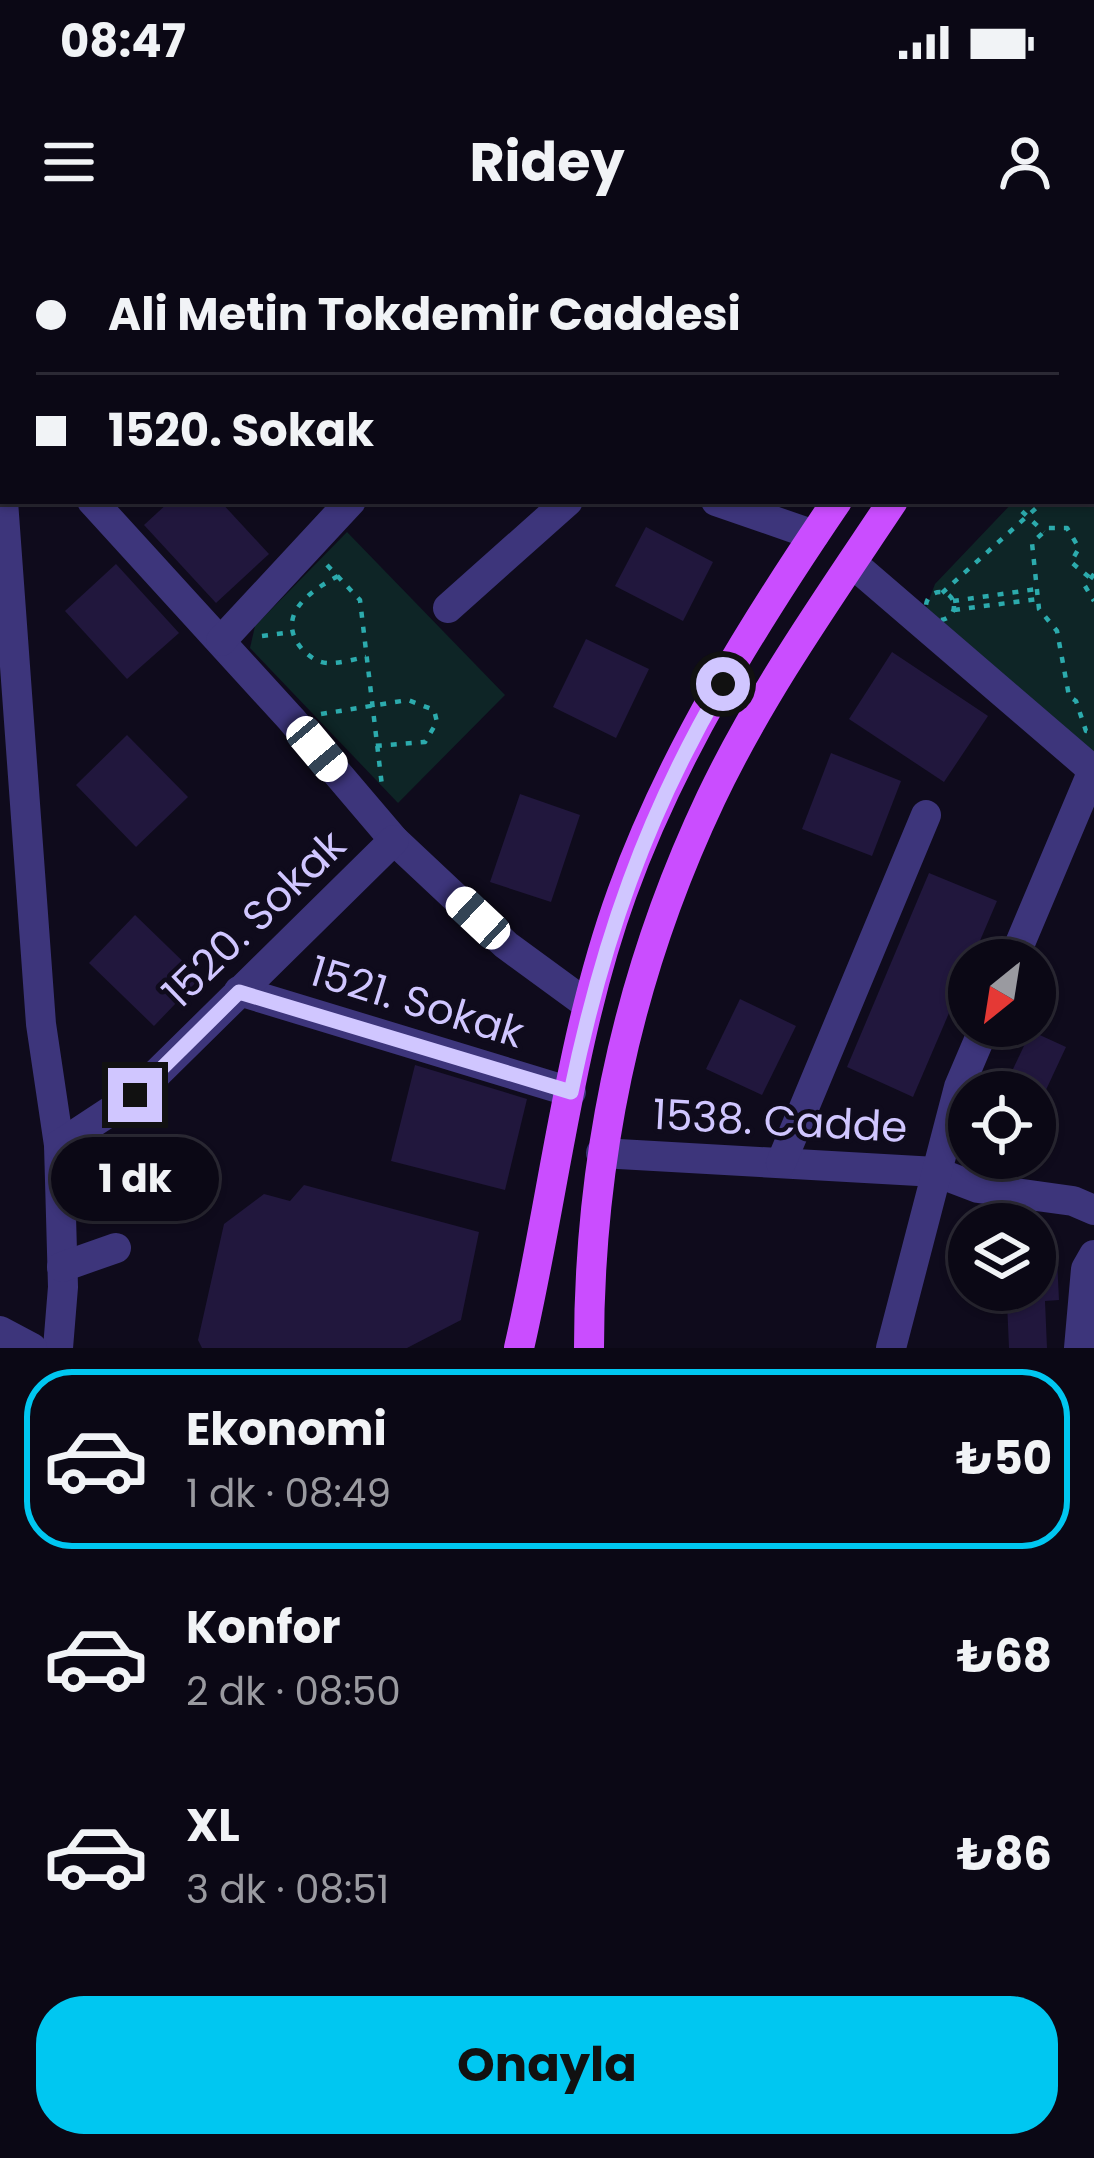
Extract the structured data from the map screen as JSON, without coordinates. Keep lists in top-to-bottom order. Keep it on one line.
{"streets":{"street":["1520. Sokak","1521. Sokak","1538. Cadde"]},"crossings":[["1520. Sokak","1521. Sokak"]],"north":"bottom left","page":{"status":"08:47","header":"Ridey","banner":["Ali Metin Tokdemir Caddesi","1520. Sokak"],"bubble":"1 dk","list":[{"name":"Ekonomi","note":"1 dk · 08:49","value":"₺50"},{"name":"Konfor","note":"2 dk · 08:50","value":"₺68"},{"name":"XL","note":"3 dk · 08:51","value":"₺86"}],"buttons":"Onayla"}}
